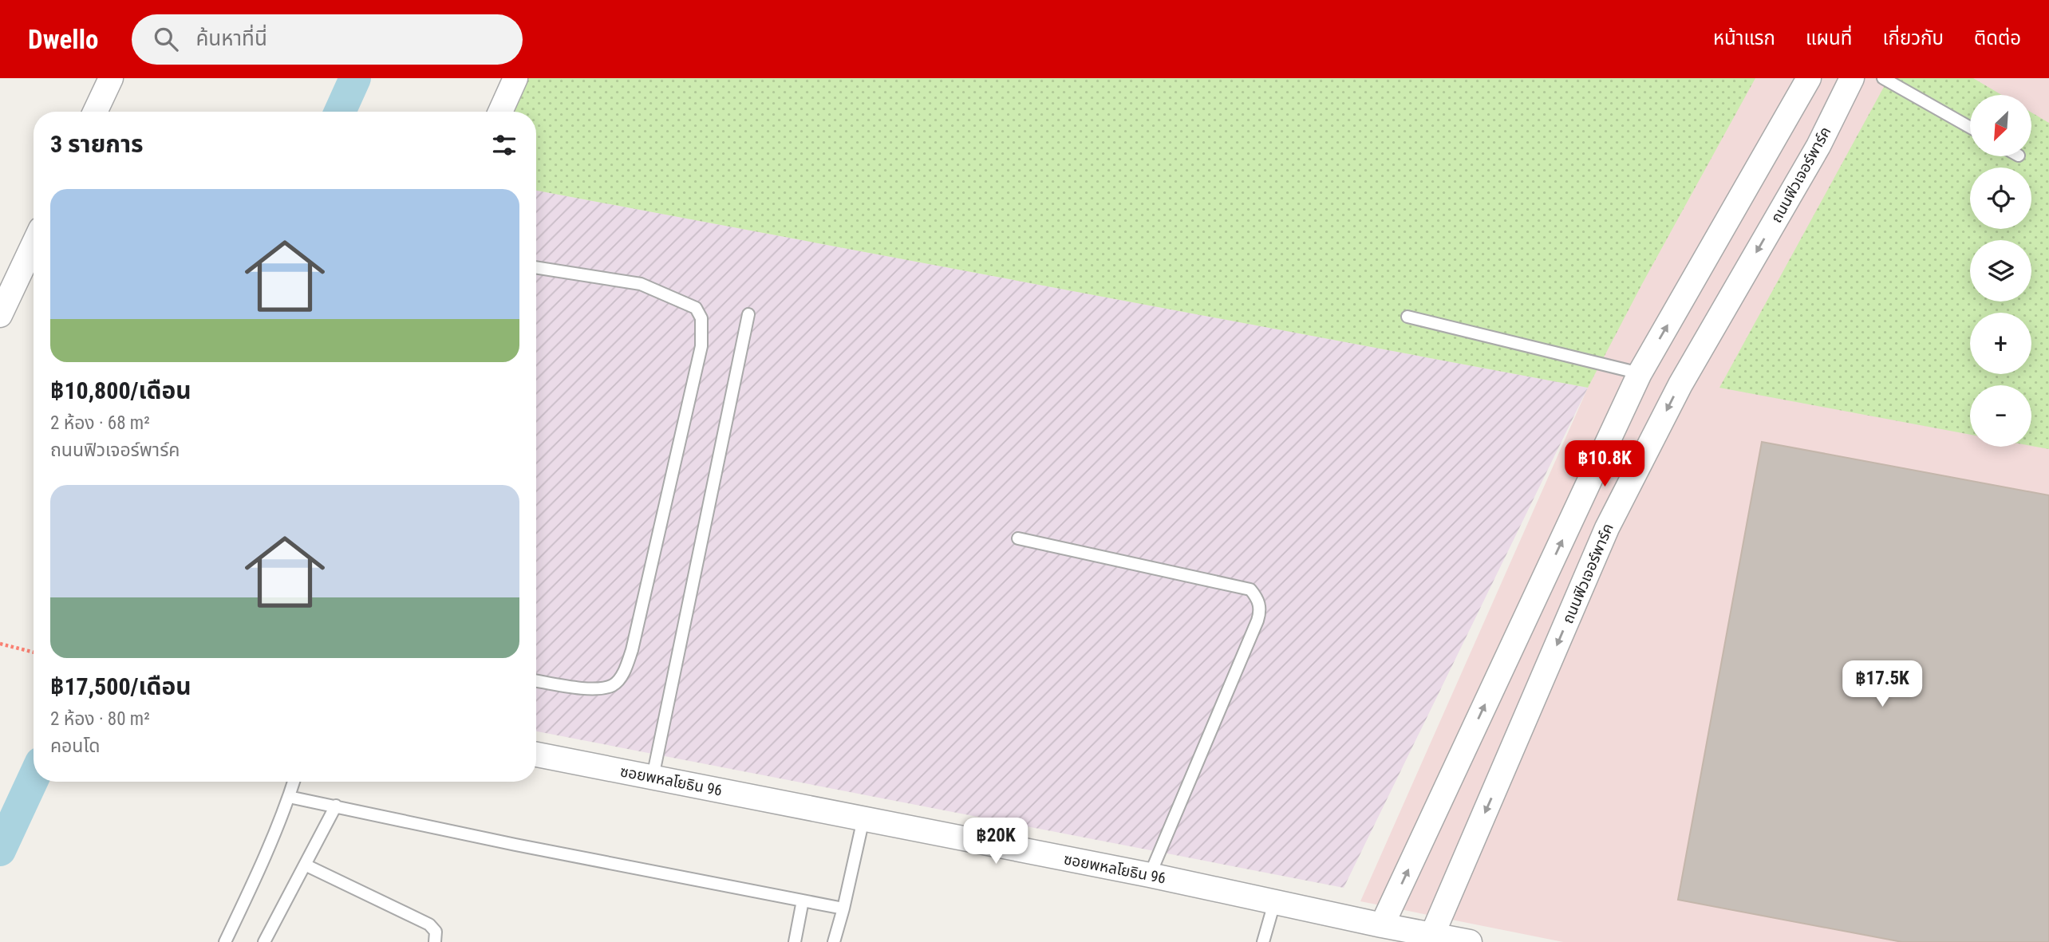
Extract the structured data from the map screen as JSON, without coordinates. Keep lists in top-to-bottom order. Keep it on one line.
{"streets":{"street":["ถนนฟิวเจอร์พาร์ค","ซอยพหลโยธิน 96"]},"crossings":[["ถนนฟิวเจอร์พาร์ค","ซอยพหลโยธิน 96"]],"north":"bottom left","page":{"header":"Dwello","search":"ค้นหาที่นี่","nav":["หน้าแรก","แผนที่","เกี่ยวกับ","ติดต่อ"],"map_buttons":["+","−"],"heading":"3 รายการ","list":[{"name":"฿10,800/เดือน","note":"2 ห้อง · 68 m² · ถนนฟิวเจอร์พาร์ค"},{"name":"฿17,500/เดือน","note":"2 ห้อง · 80 m² · คอนโด"}],"price":["฿10.8K","฿17.5K","฿20K"]}}
